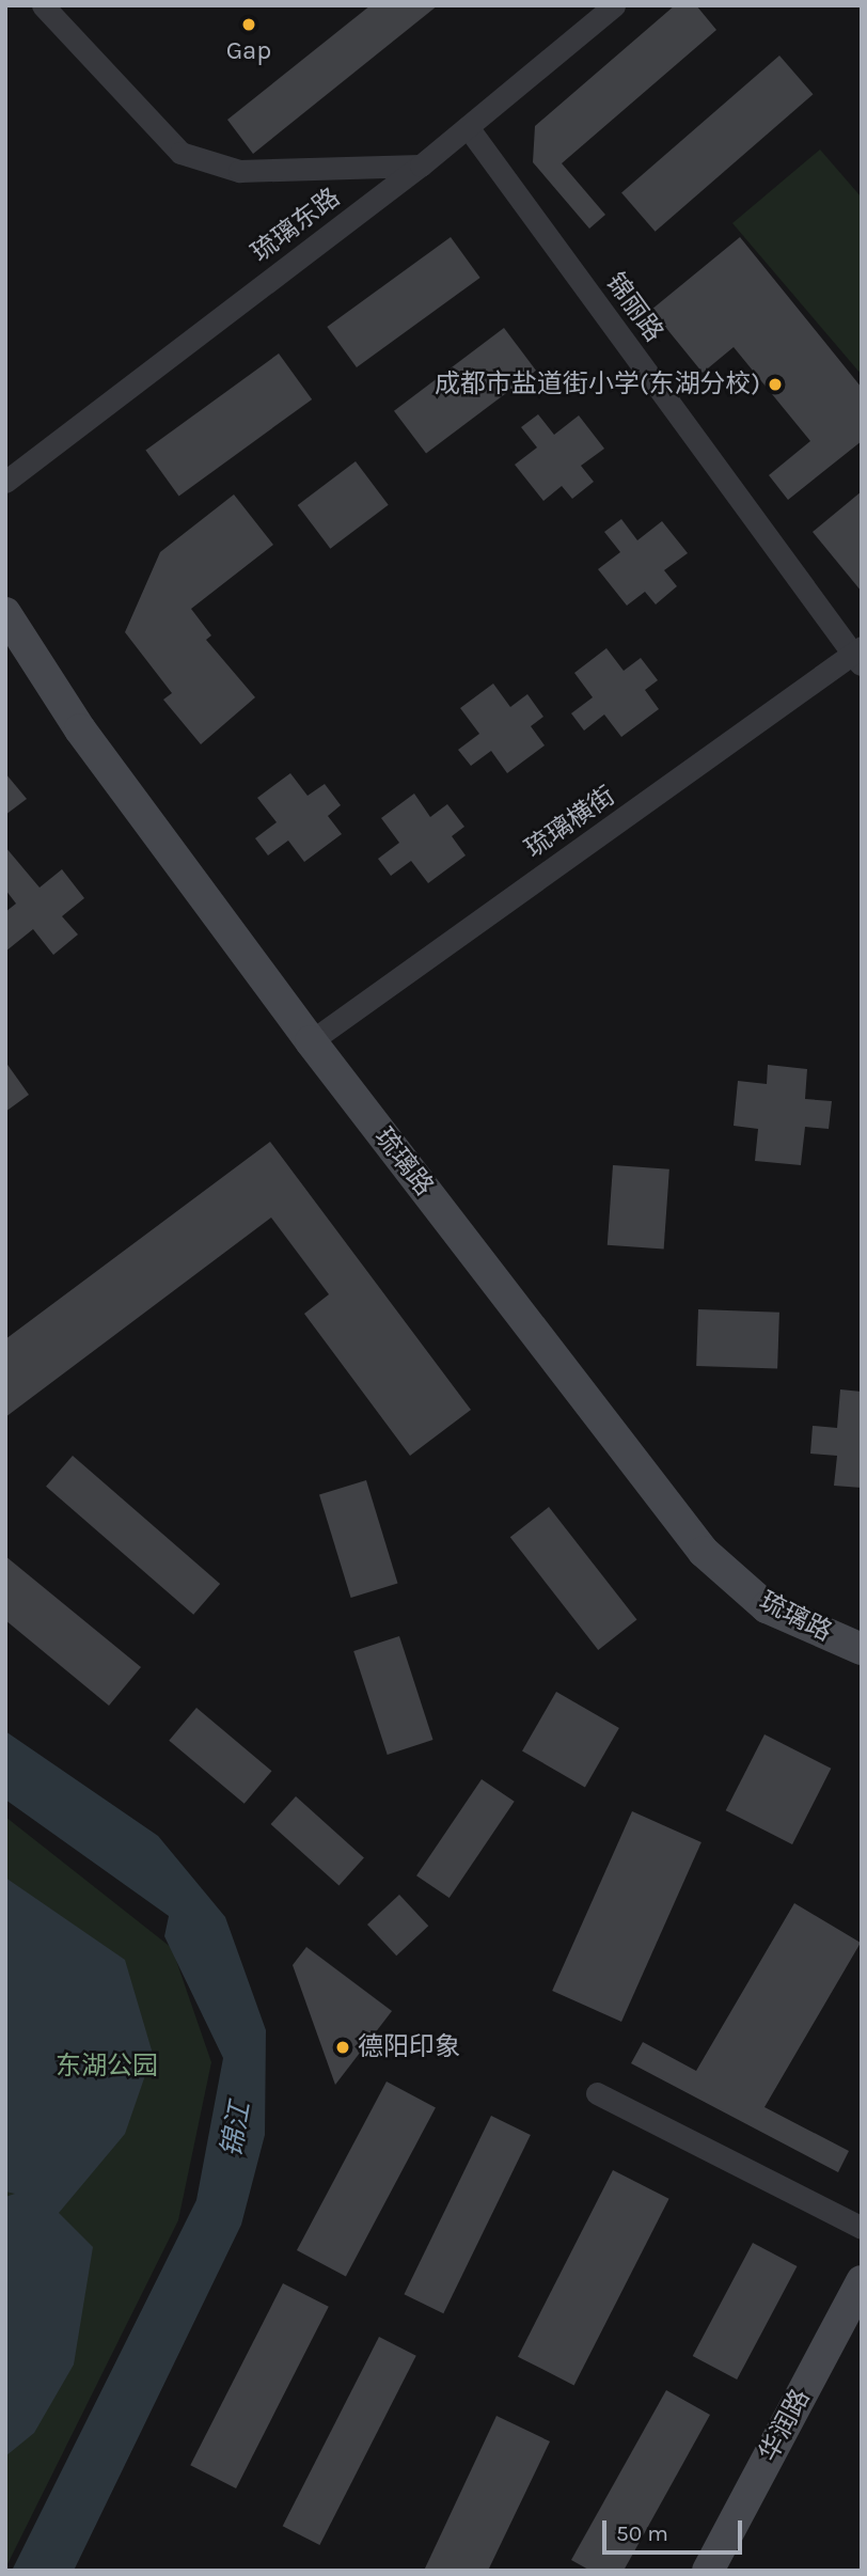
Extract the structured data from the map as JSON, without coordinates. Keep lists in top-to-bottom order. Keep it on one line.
{"streets":{"street":["琉璃东路","锦丽路","琉璃横街","琉璃路","华润路"]},"crossings":[["琉璃东路","锦丽路"],["锦丽路","琉璃横街"],["琉璃横街","琉璃路"]],"water":["锦江"],"parks":["东湖公园"],"places":["Gap","成都市盐道街小学(东湖分校)","德阳印象"],"scale_bar":"50 m"}
